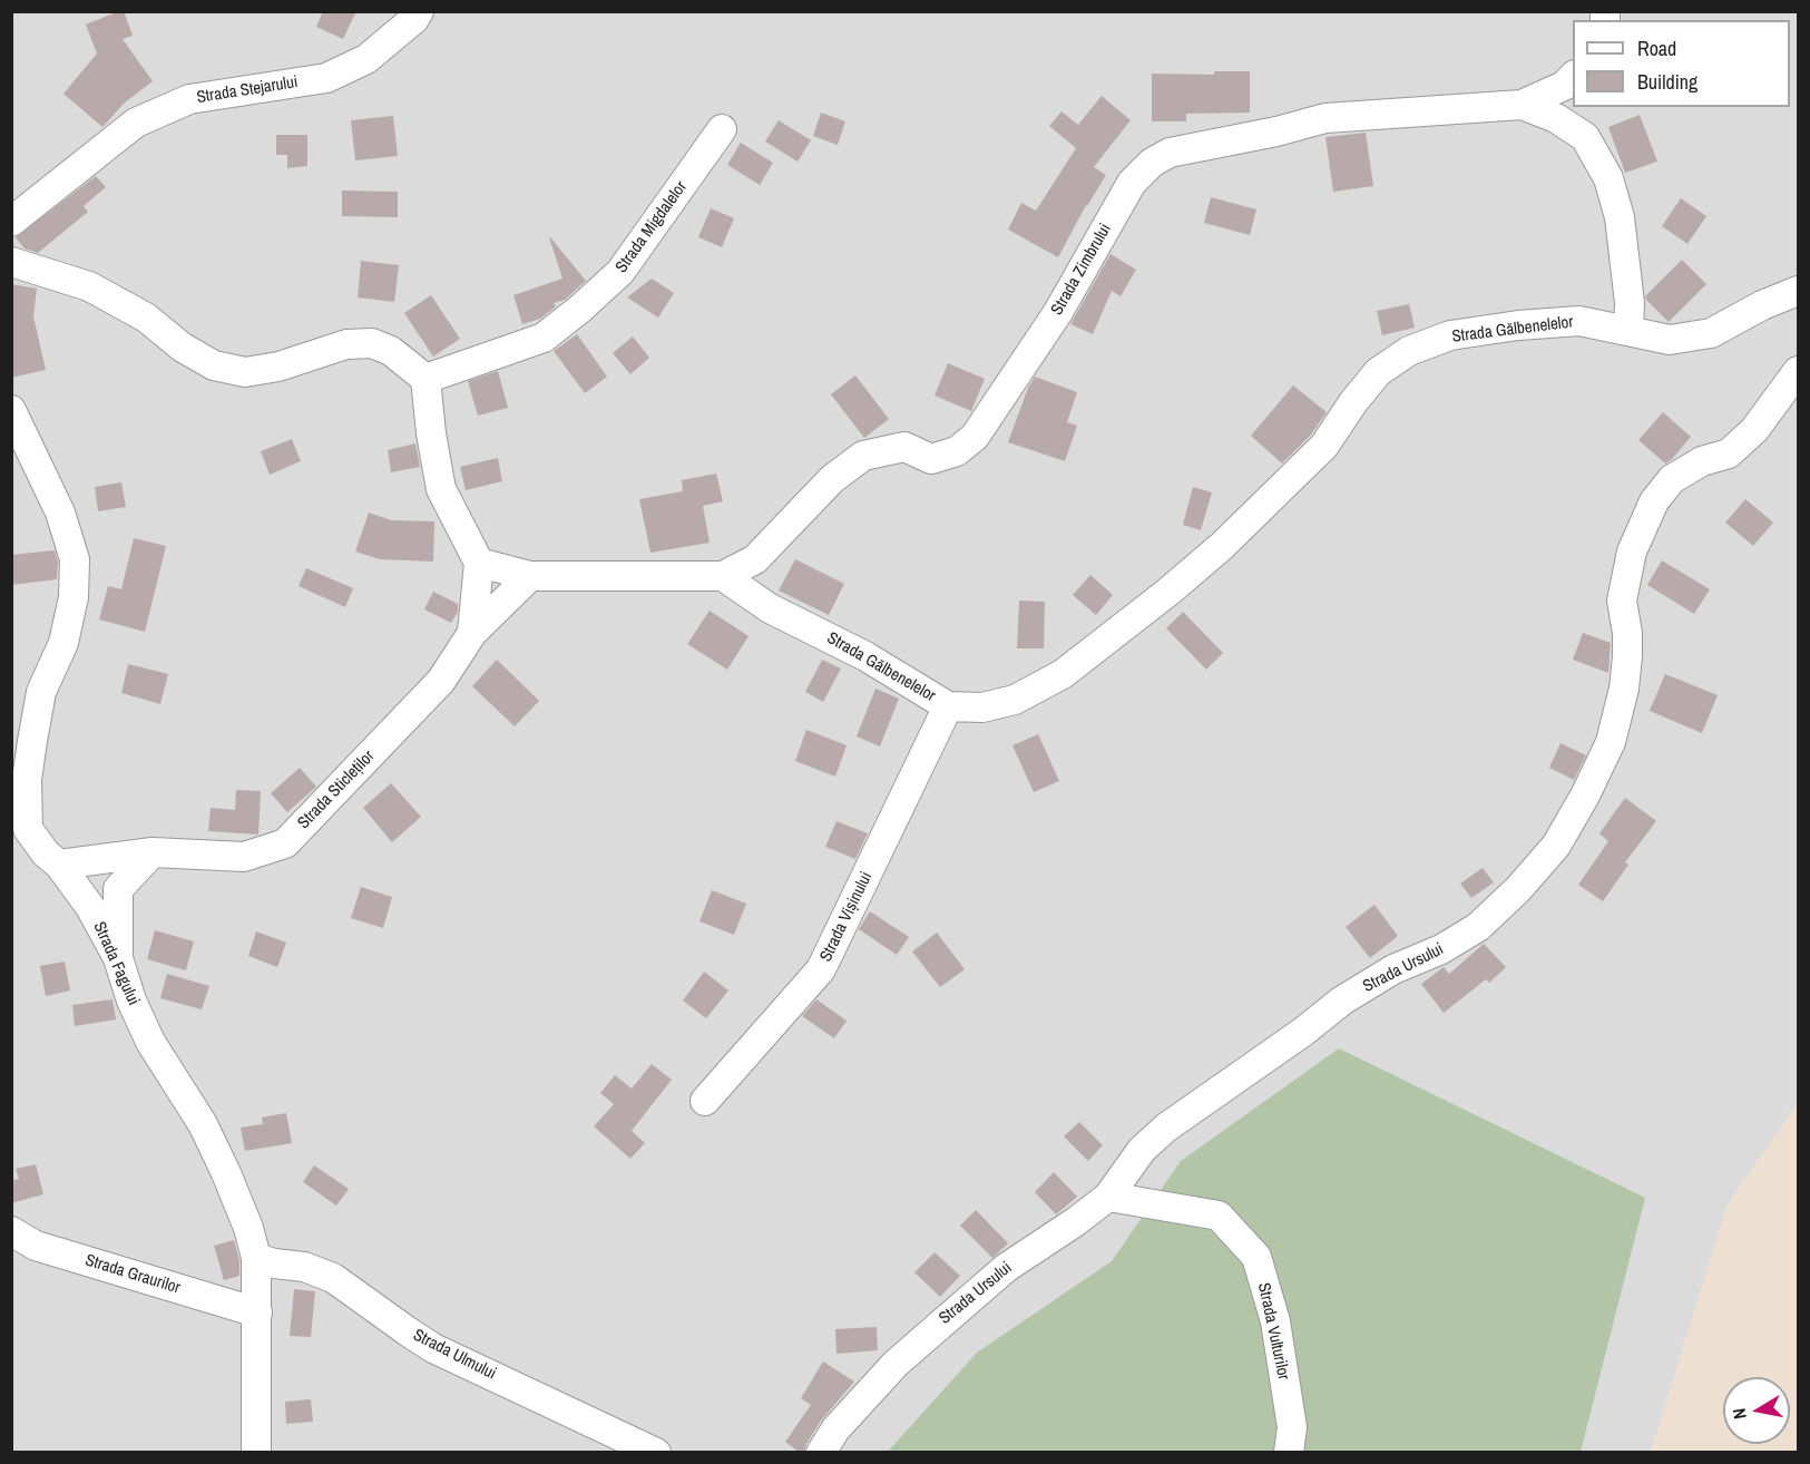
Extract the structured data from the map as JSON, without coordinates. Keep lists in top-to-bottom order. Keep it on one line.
{"streets":{"street":["Strada Stejarului","Strada Migdalelor","Strada Zimbrului","Strada Gălbenelelor","Strada Sticleților","Strada Vișinului","Strada Fagului","Strada Ursului","Strada Graurilor","Strada Vulturilor","Strada Ulmului"]},"crossings":[["Strada Zimbrului","Strada Gălbenelelor"],["Strada Gălbenelelor","Strada Vișinului"],["Strada Sticleților","Strada Fagului"],["Strada Fagului","Strada Graurilor"],["Strada Fagului","Strada Ulmului"],["Strada Ursului","Strada Vulturilor"]],"legend":["Road","Building"],"north":"left"}
